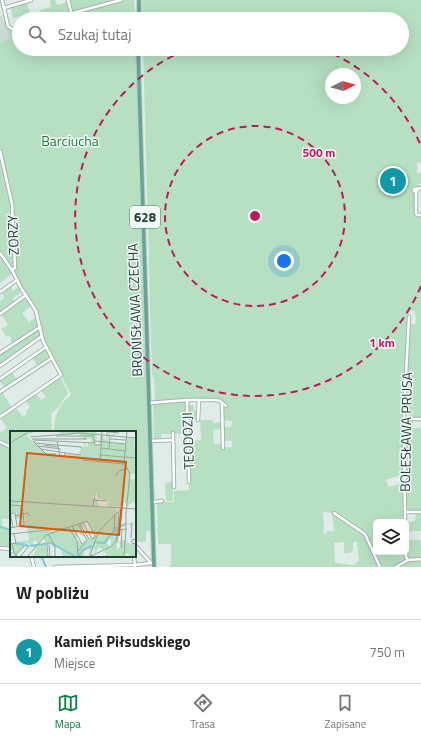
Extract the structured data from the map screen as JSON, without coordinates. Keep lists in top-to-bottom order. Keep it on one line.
{"streets":{"main road":["628","BRONISŁAWA CZECHA"],"street":["ZORZY","BOLESŁAWA PRUSA","TEODOZJI"]},"crossings":[["628","BRONISŁAWA CZECHA"]],"parks":["Barciucha"],"north":"right","page":{"search":"Szukaj tutaj","pins":"1","heading":"W pobliżu","list":[{"mark":"1","name":"Kamień Piłsudskiego","note":"Miejsce","value":"750 m"}],"nav":["Mapa","Trasa","Zapisane"]},"rings":["500 m","1 km"]}
